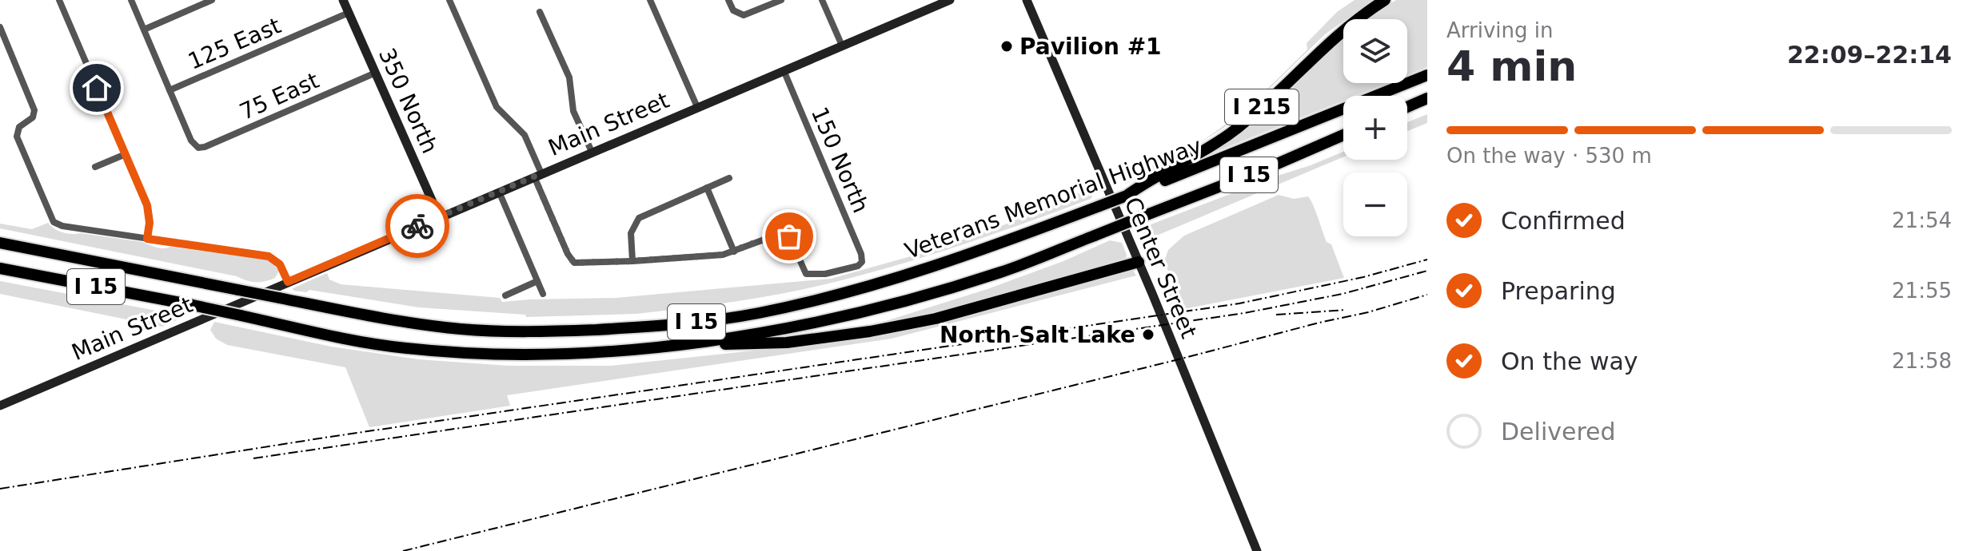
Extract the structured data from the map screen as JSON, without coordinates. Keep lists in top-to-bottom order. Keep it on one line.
{"streets":{"highway":["I 215","I 15","Veterans Memorial Highway"],"street":["125 East","75 East","350 North","Main Street","150 North","Center Street"]},"crossings":[["125 East","75 East"],["125 East","350 North"],["75 East","350 North"],["350 North","Main Street"],["I 215","Veterans Memorial Highway"],["Main Street","150 North"]],"places":["Pavilion #1","North Salt Lake"],"page":{"heading":["4 min","Arriving in","22:09–22:14"],"map_buttons":["+","−"],"bar":"On the way · 530 m","list":[["Confirmed","21:54"],["Preparing","21:55"],["On the way","21:58"],"Delivered"]}}
